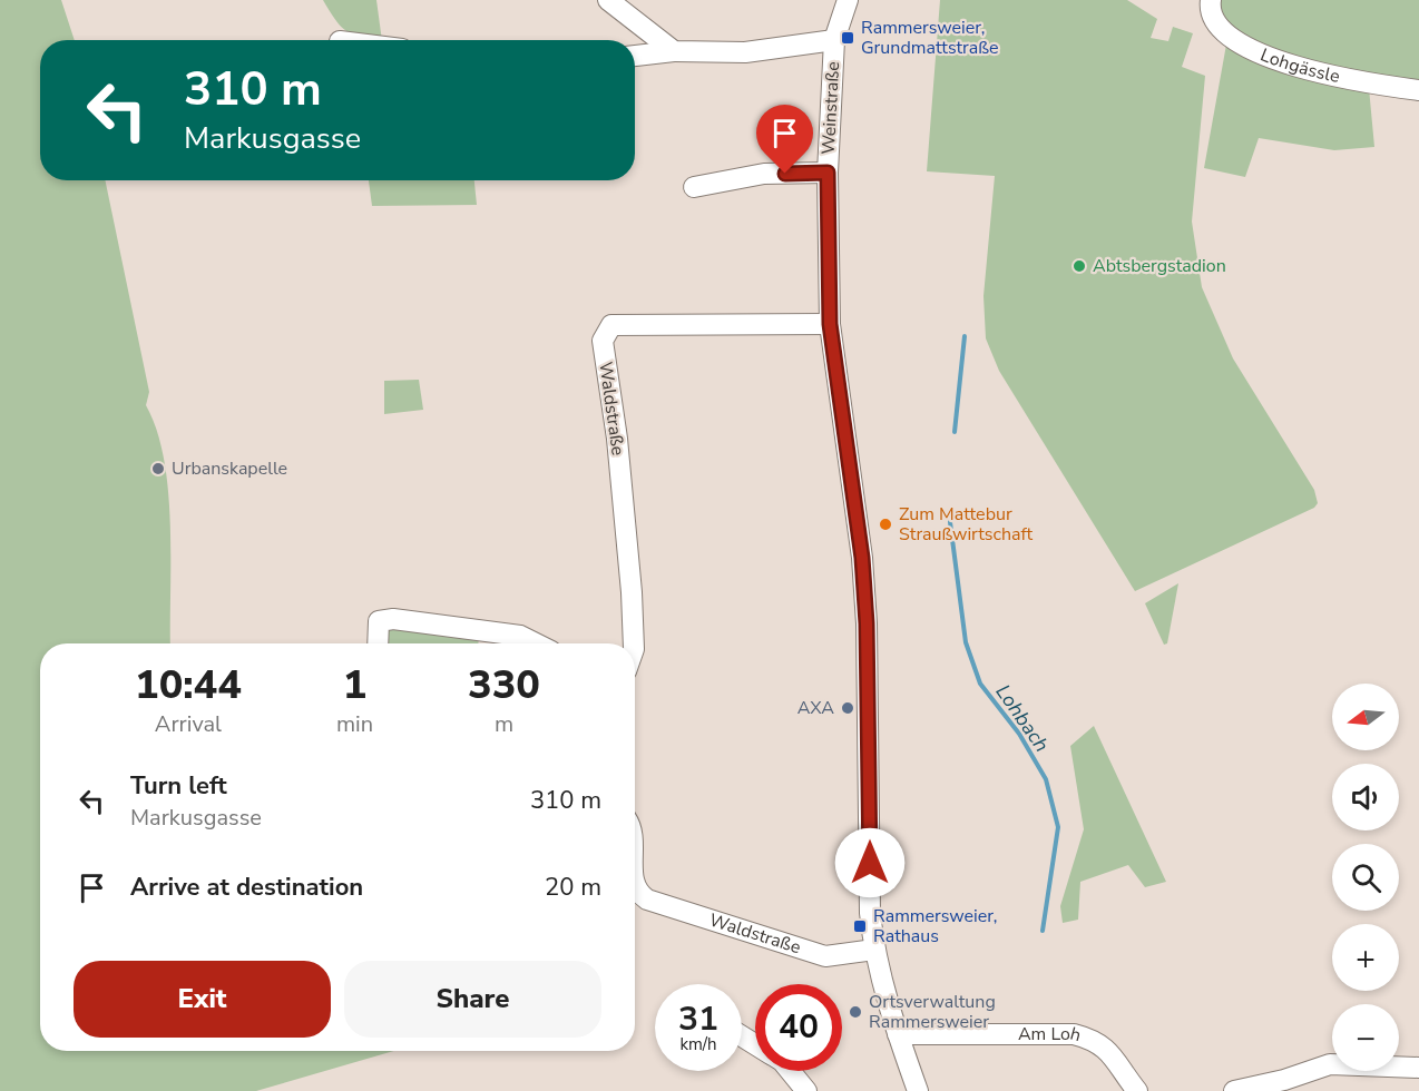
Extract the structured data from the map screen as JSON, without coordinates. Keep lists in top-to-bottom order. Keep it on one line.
{"streets":{"street":["Lohgässle","Weinstraße","Waldstraße","Am Loh"]},"crossings":[["Weinstraße","Waldstraße"],["Weinstraße","Am Loh"]],"water":["Lohbach"],"places":{"transit":["Rammersweier, Grundmattstraße","Rammersweier, Rathaus"],"other":["Abtsbergstadion","Urbanskapelle","Zum Mattebur Straußwirtschaft","AXA","Ortsverwaltung Rammersweier"]},"north":"left","page":{"turn":["310 m","Markusgasse"],"eta":["10:44","Arrival","1","min","330","m"],"map_buttons":["+","−"],"list":[{"name":"Turn left","note":"Markusgasse","value":"310 m"},{"name":"Arrive at destination","value":"20 m"}],"buttons":["Exit","Share"],"speed":"31 km/h","limit":"40"}}
